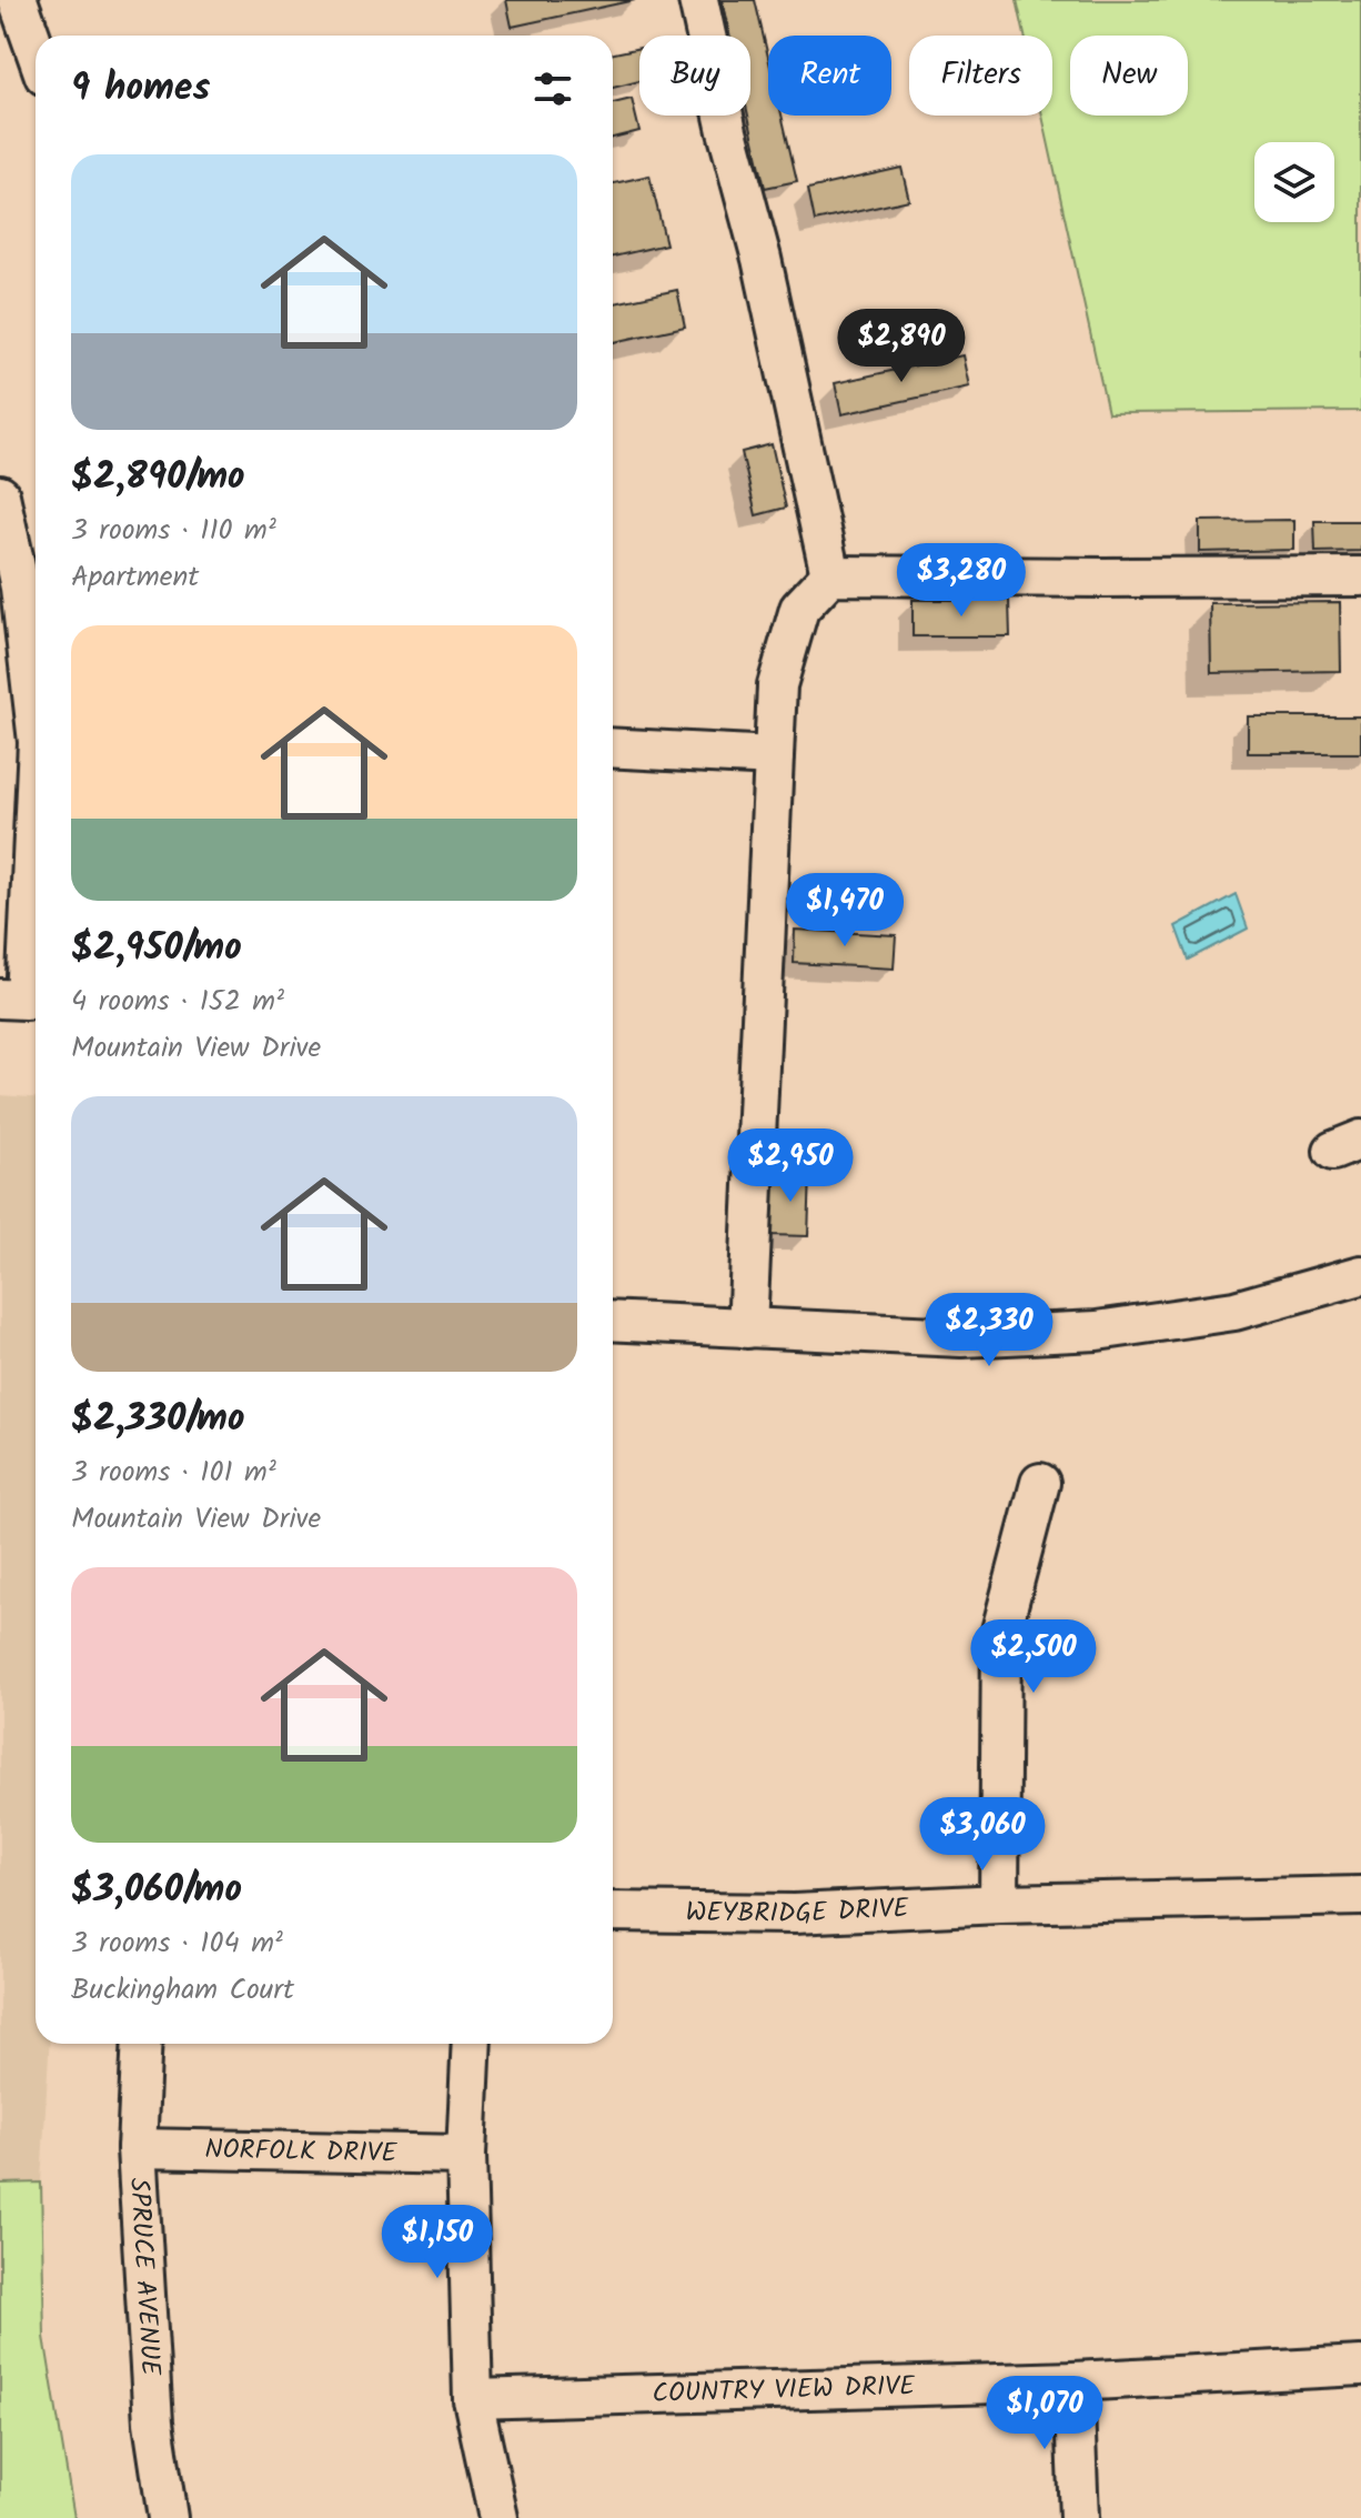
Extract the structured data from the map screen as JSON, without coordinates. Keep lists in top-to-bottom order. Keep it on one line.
{"streets":{"street":["WEYBRIDGE DRIVE","NORFOLK DRIVE","SPRUCE AVENUE","COUNTRY VIEW DRIVE"]},"crossings":[["NORFOLK DRIVE","SPRUCE AVENUE"]],"page":{"chip":["Buy","Rent","Filters","New"],"heading":"9 homes","list":[{"name":"$2,890/mo","note":"3 rooms · 110 m² · Apartment"},{"name":"$2,950/mo","note":"4 rooms · 152 m² · Mountain View Drive"},{"name":"$2,330/mo","note":"3 rooms · 101 m² · Mountain View Drive"},{"name":"$3,060/mo","note":"3 rooms · 104 m² · Buckingham Court"}],"price":["$2,890","$3,280","$1,470","$2,950","$2,330","$2,500","$3,060","$1,150","$1,070"]}}
